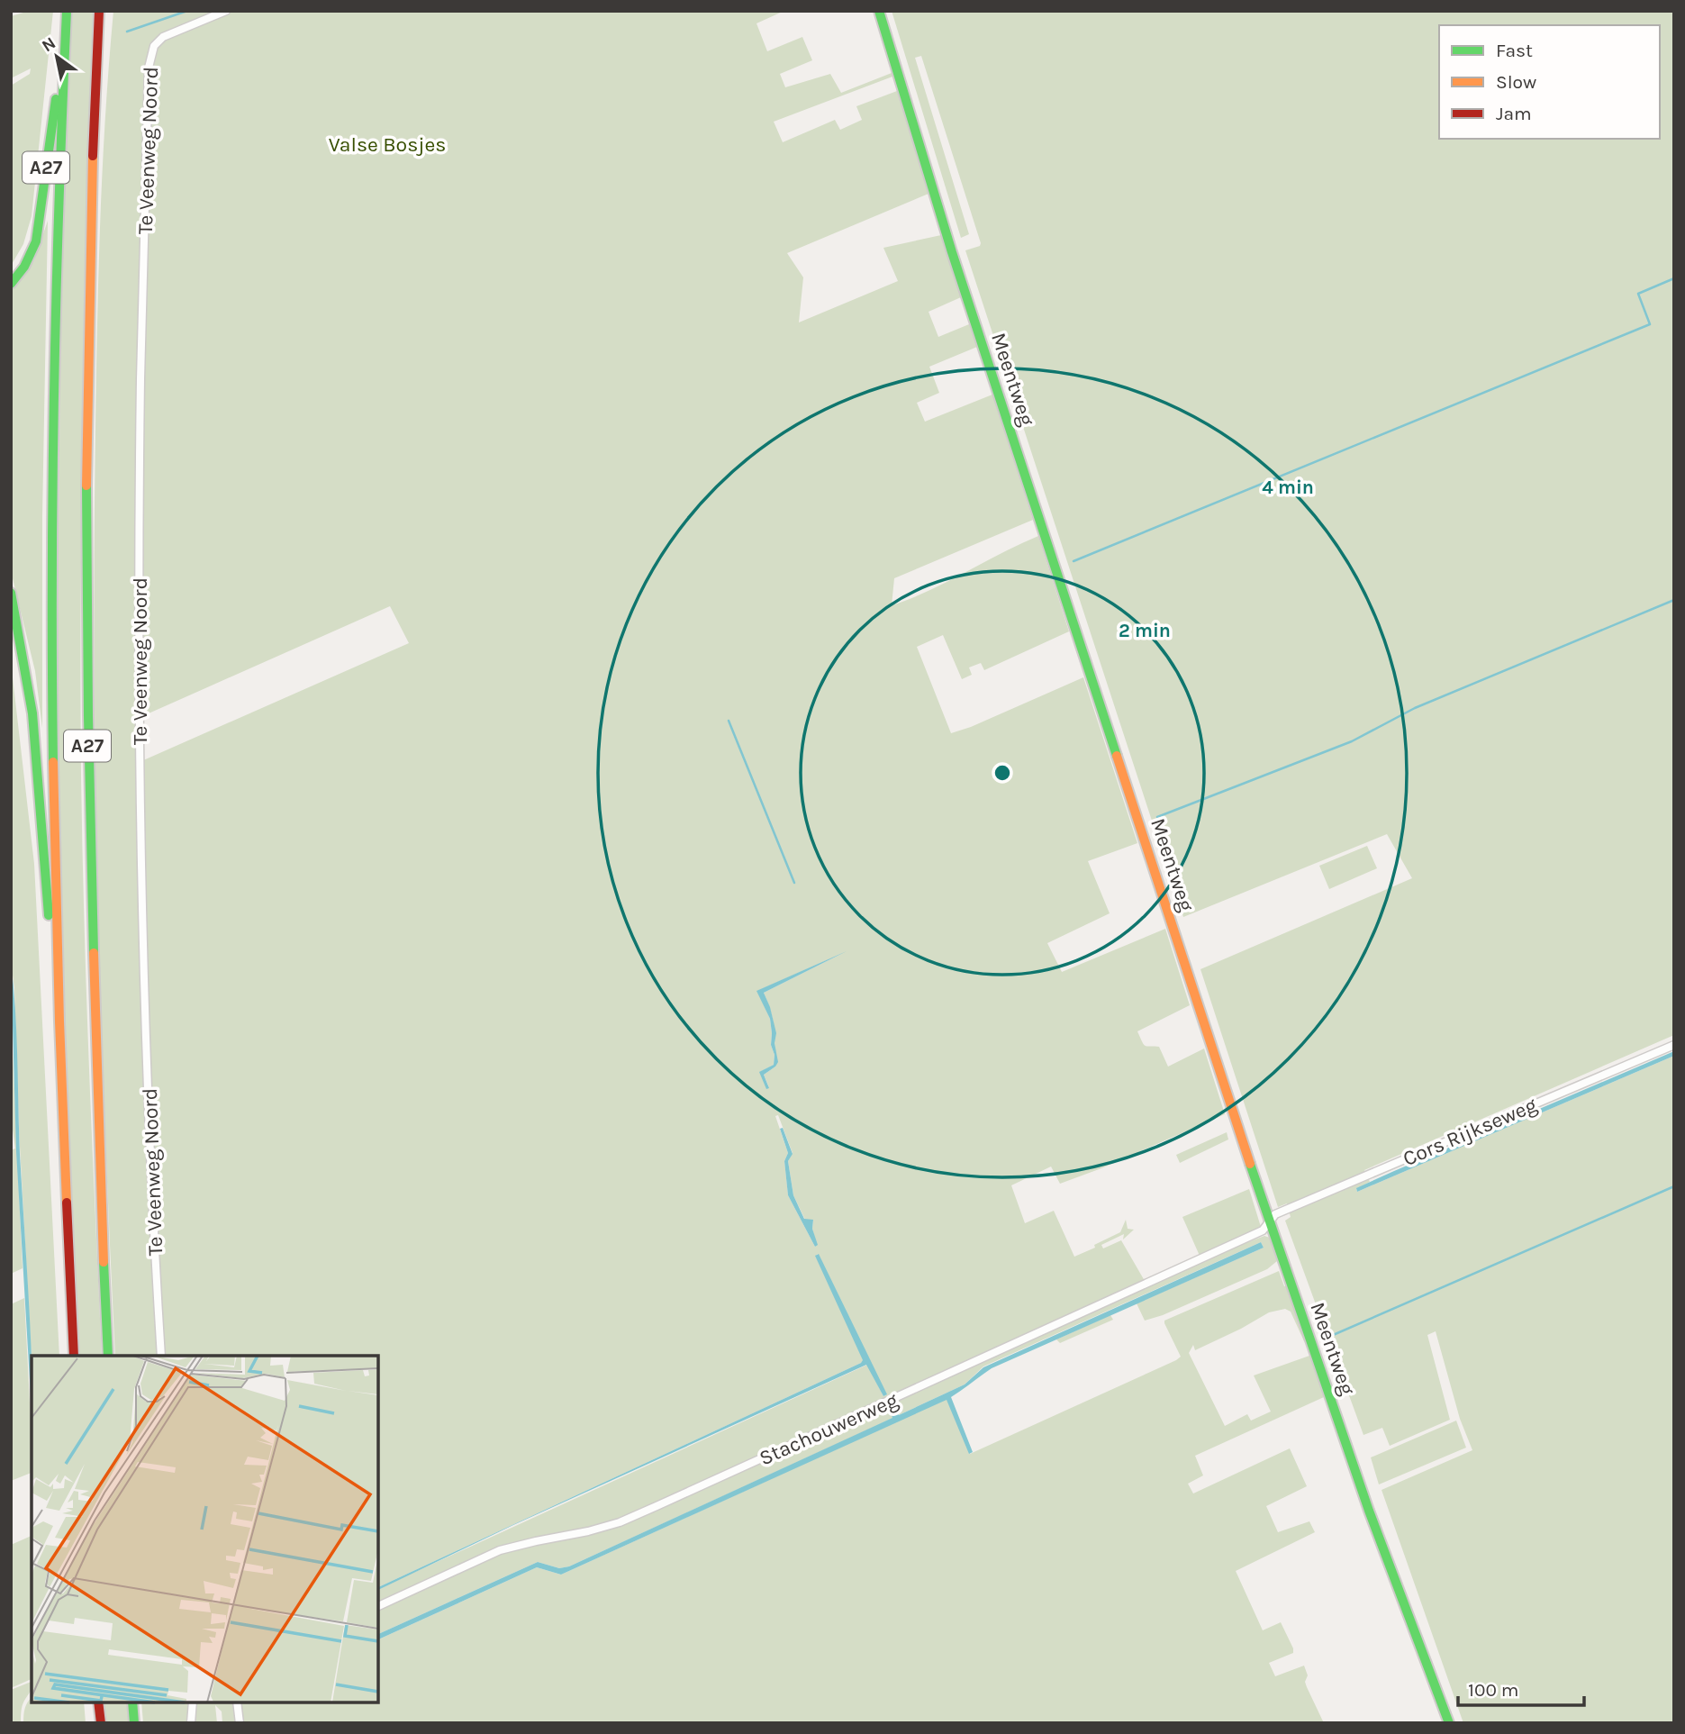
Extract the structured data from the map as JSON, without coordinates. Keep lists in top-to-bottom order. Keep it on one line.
{"streets":{"main road":["A27","Meentweg"],"street":["Te Veenweg Noord","Cors Rijkseweg","Stachouwerweg"]},"crossings":[["Meentweg","Cors Rijkseweg"],["Meentweg","Stachouwerweg"],["Cors Rijkseweg","Stachouwerweg"]],"parks":["Valse Bosjes"],"legend":["Fast","Slow","Jam"],"scale_bar":"100 m","north":"top left","rings":["4 min","2 min"]}
